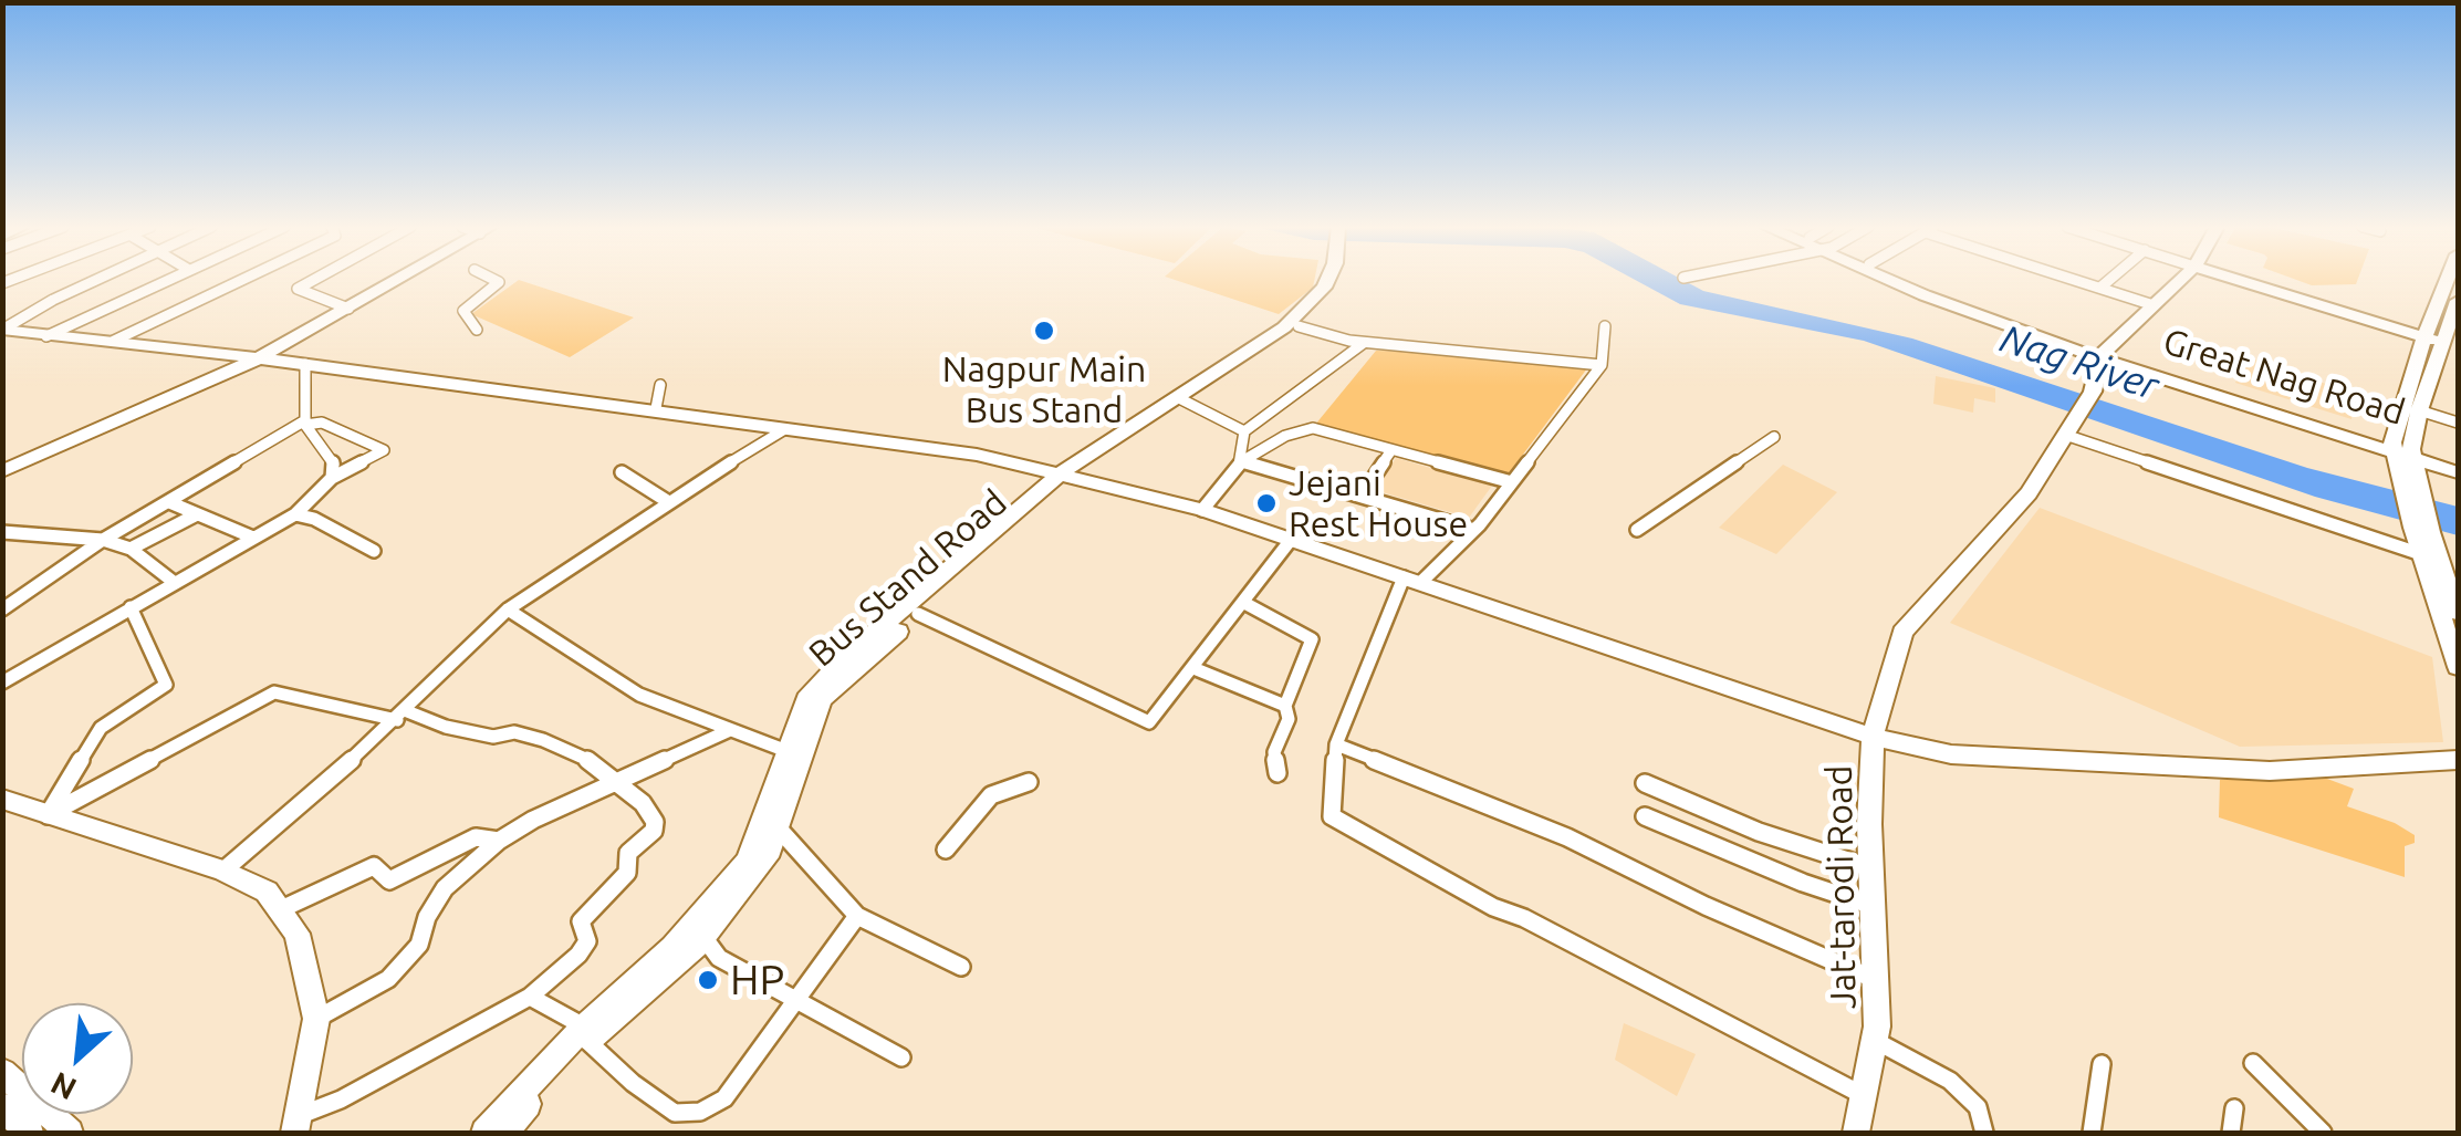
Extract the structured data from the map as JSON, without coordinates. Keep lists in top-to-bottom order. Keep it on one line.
{"streets":{"street":["Great Nag Road","Bus Stand Road","Jat-tarodi Road"]},"crossings":[["Great Nag Road","Jat-tarodi Road"]],"water":["Nag River"],"places":["Nagpur Main Bus Stand","Jejani Rest House","HP"],"north":"bottom left"}
